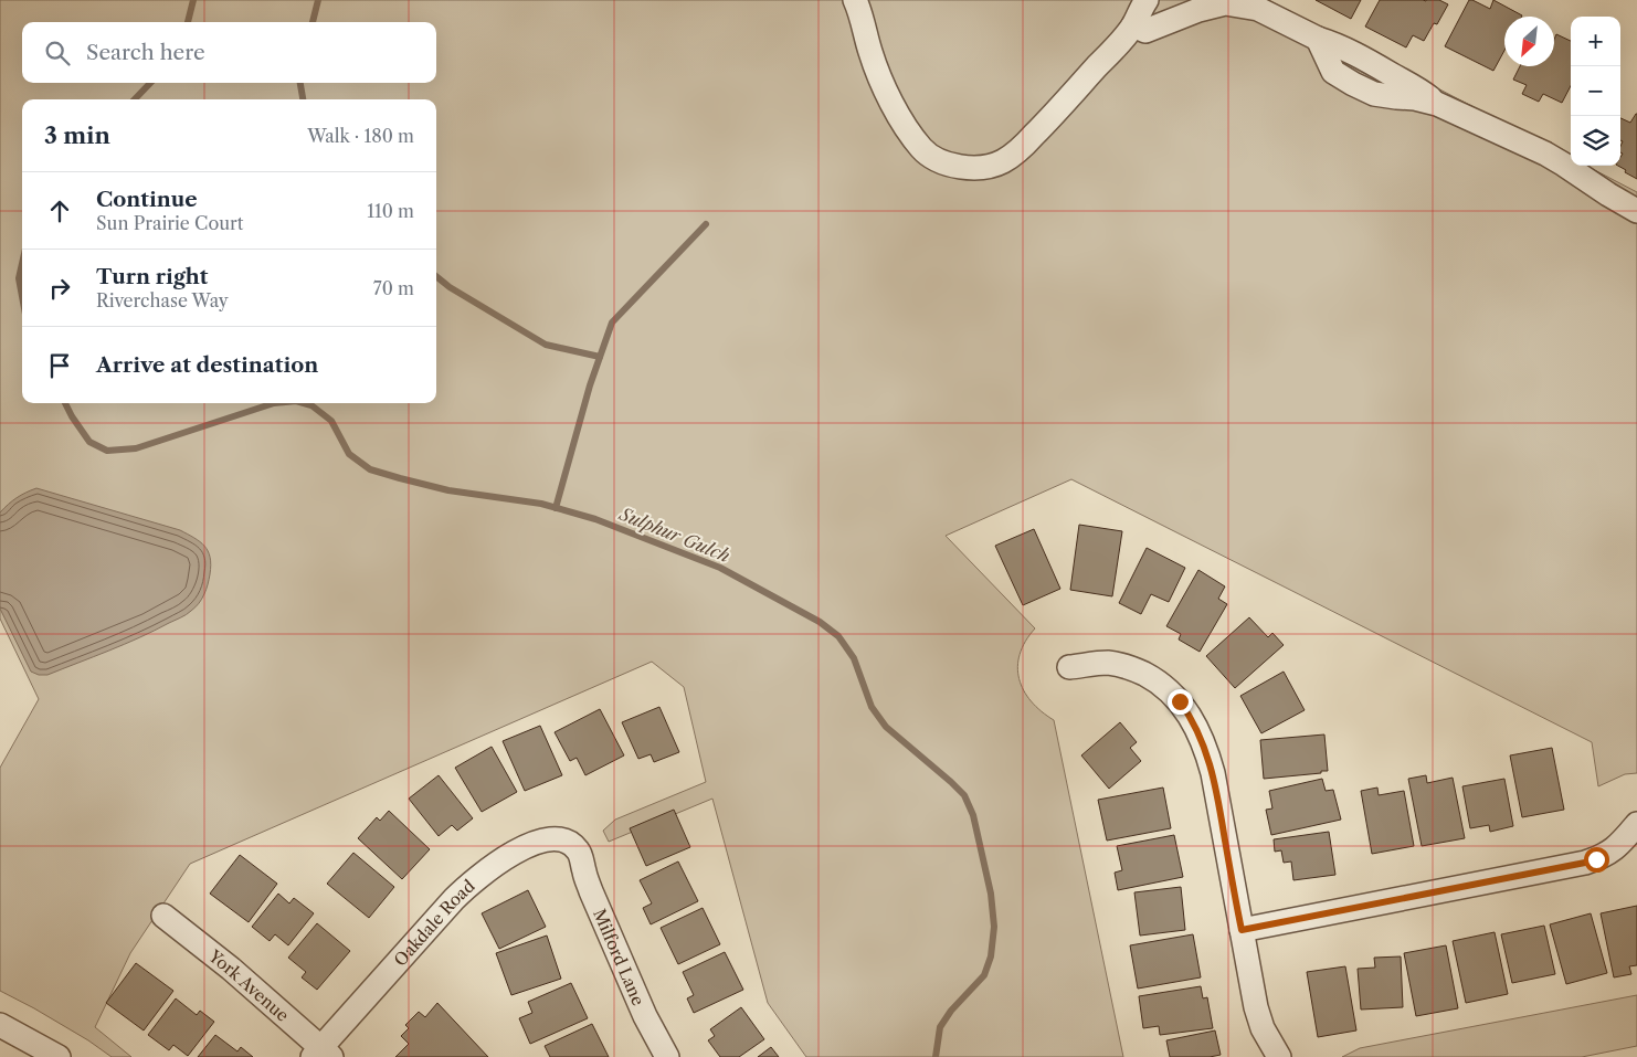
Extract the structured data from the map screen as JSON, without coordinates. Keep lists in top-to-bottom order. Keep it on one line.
{"streets":{"street":["Oakdale Road","Milford Lane","York Avenue"]},"crossings":[["Oakdale Road","Milford Lane"],["Oakdale Road","York Avenue"]],"water":["Sulphur Gulch"],"north":"bottom left","page":{"map_buttons":["+","−"],"search":"Search here","heading":["3 min","Walk · 180 m"],"list":[["Continue","Sun Prairie Court","110 m"],["Turn right","Riverchase Way","70 m"],"Arrive at destination"]}}
